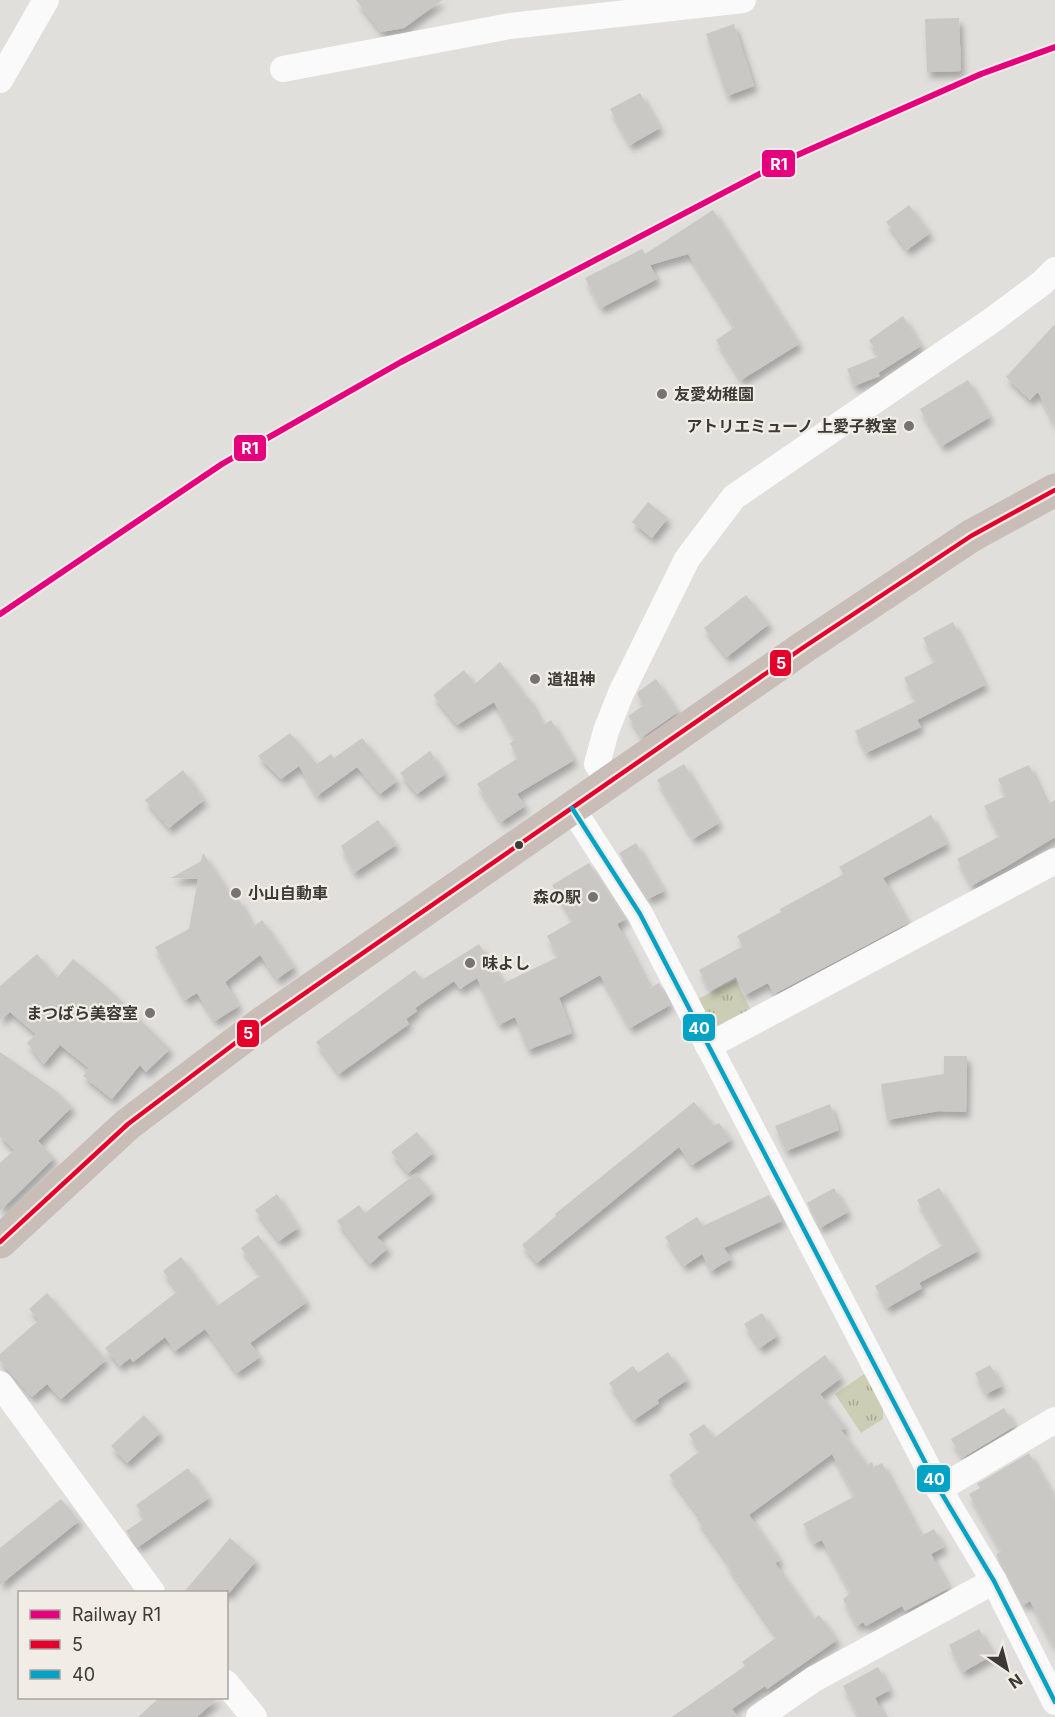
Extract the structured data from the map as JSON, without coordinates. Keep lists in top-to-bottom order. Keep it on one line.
{"places":["友愛幼稚園","アトリエミューノ 上愛子教室","道祖神","小山自動車","森の駅","味よし","まつばら美容室"],"lines":["rail line R1","transit line 5","transit line 40"],"legend":["Railway R1","5","40"],"north":"bottom right"}
